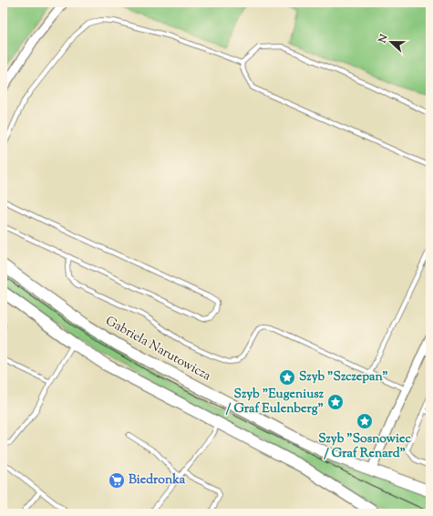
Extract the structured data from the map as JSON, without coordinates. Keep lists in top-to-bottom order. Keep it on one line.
{"streets":{"street":["Gabriela Narutowicza"]},"places":{"place":["Szyb \"Szczepan\"","Szyb \"Eugeniusz / Graf Eulenberg\"","Szyb \"Sosnowiec / Graf Renard\""],"supermarket":["Biedronka"]},"north":"left"}
